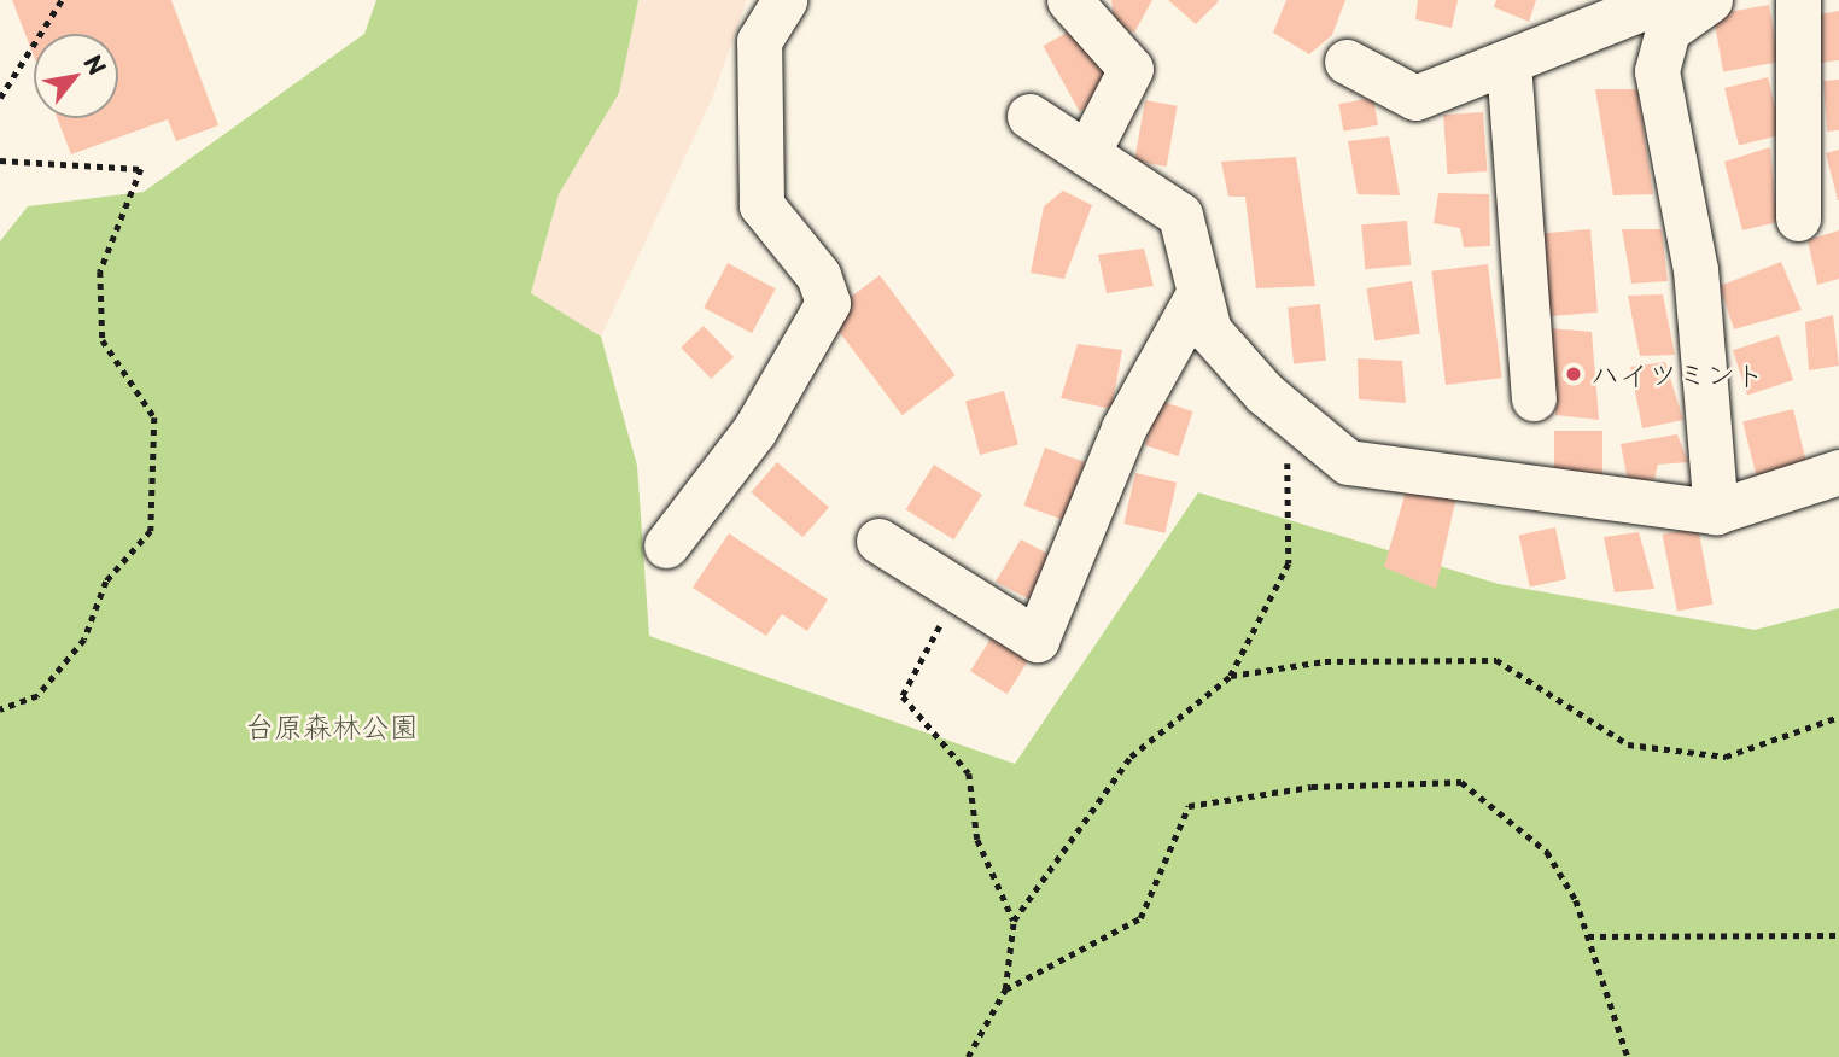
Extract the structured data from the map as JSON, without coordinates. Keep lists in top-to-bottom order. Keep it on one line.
{"parks":["台原森林公園"],"places":["ハイツミント"],"north":"top right"}
